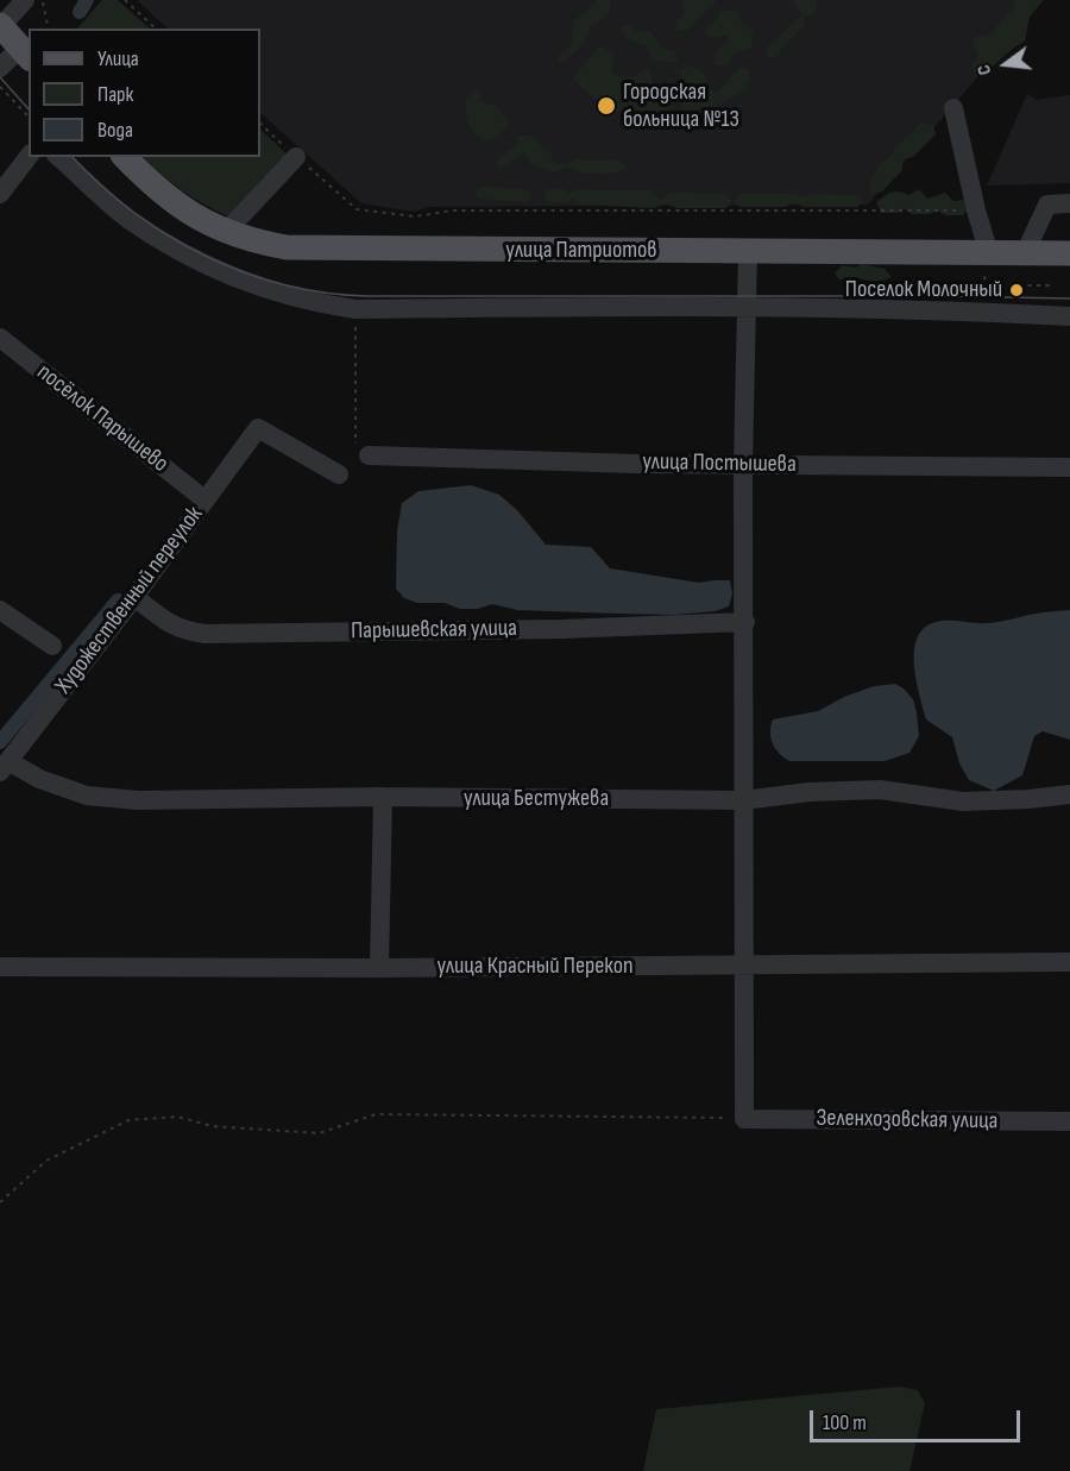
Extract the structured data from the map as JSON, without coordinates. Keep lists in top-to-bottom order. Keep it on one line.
{"streets":{"main road":["улица Патриотов"],"street":["посёлок Парышево","улица Постышева","Художественный переулок","Парышевская улица","улица Бестужева","улица Красный Перекоп","Зеленхозовская улица"]},"crossings":[["посёлок Парышево","Художественный переулок"],["Художественный переулок","Парышевская улица"],["Художественный переулок","улица Бестужева"]],"places":["Городская больница №13","Поселок Молочный"],"legend":["Улица","Парк","Вода"],"scale_bar":"100 m","north":"left"}
